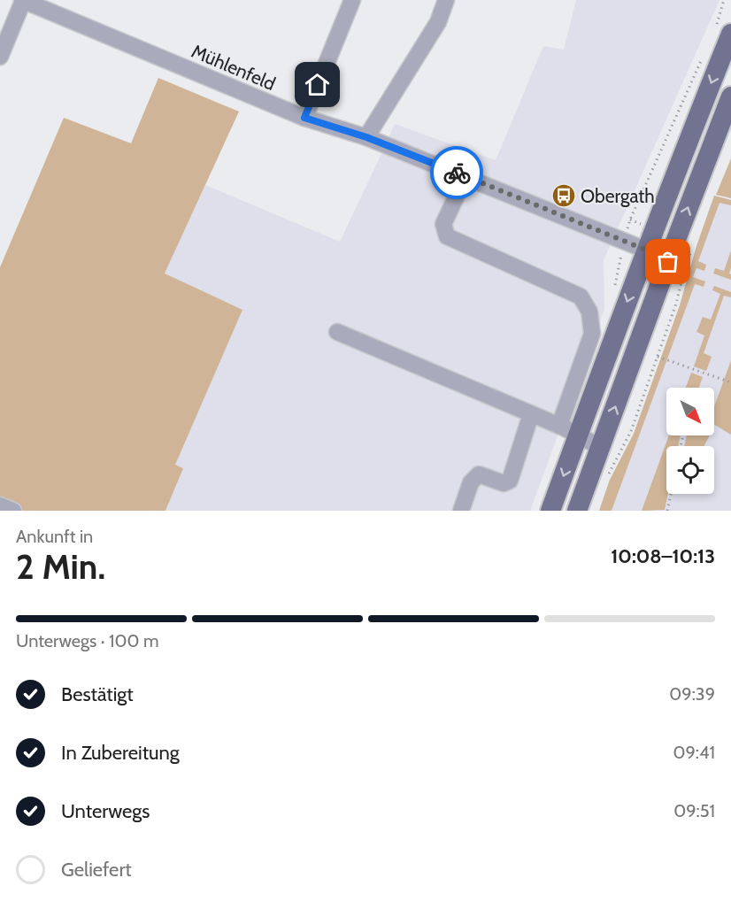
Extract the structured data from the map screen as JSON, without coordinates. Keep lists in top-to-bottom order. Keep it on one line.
{"streets":{"street":["Mühlenfeld"]},"places":{"bus stop":["Obergath"]},"north":"bottom right","page":{"heading":["2 Min.","Ankunft in","10:08–10:13"],"bar":"Unterwegs · 100 m","list":[["Bestätigt","09:39"],["In Zubereitung","09:41"],["Unterwegs","09:51"],"Geliefert"]}}
